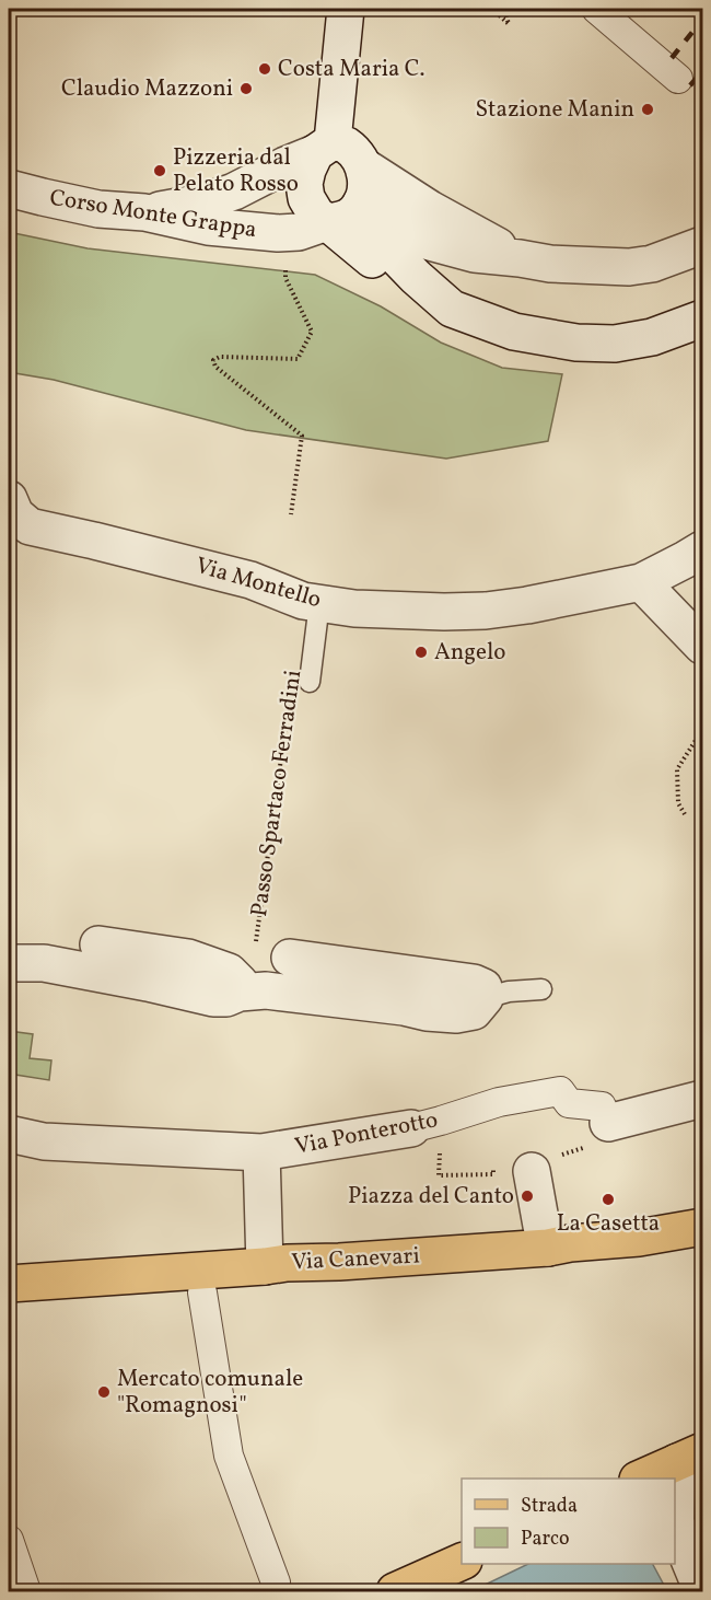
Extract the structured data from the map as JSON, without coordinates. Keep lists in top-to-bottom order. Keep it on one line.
{"streets":{"main road":["Via Canevari"],"street":["Corso Monte Grappa","Via Montello","Via Ponterotto"],"path":["Passo Spartaco Ferradini"]},"places":["Costa Maria C.","Claudio Mazzoni","Stazione Manin","Pizzeria dal Pelato Rosso","Angelo","Piazza del Canto","La Casetta","Mercato comunale \"Romagnosi\""],"legend":["Strada","Parco"]}
